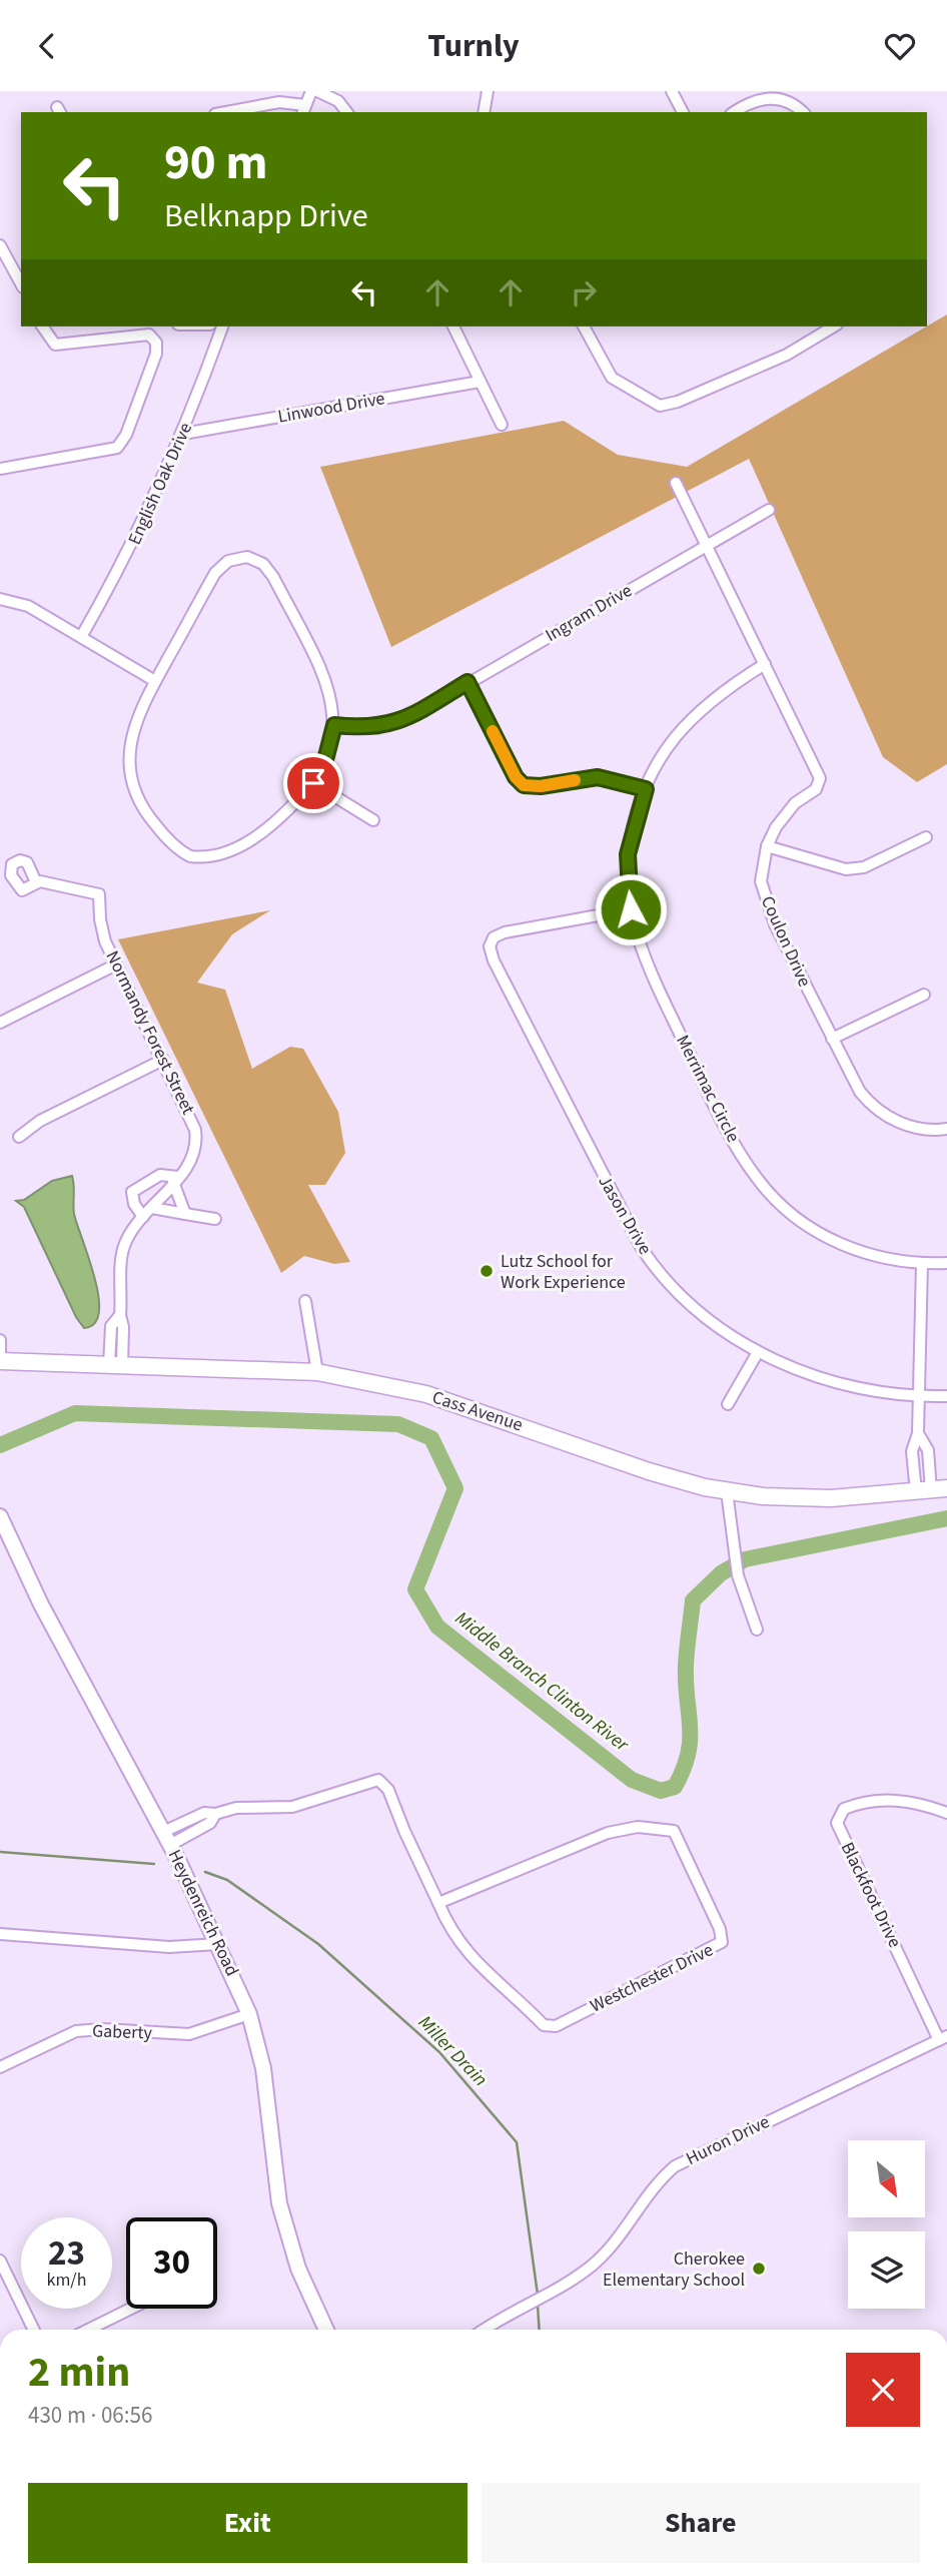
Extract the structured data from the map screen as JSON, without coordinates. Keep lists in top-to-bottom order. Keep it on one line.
{"streets":{"main road":["Cass Avenue"],"street":["Linwood Drive","English Oak Drive","Ingram Drive","Coulon Drive","Normandy Forest Street","Merrimac Circle","Jason Drive","Blackfoot Drive","Heydenreich Road","Westchester Drive","Gaberty","Huron Drive"]},"crossings":[["Linwood Drive","English Oak Drive"],["Ingram Drive","Coulon Drive"],["Coulon Drive","Merrimac Circle"],["Normandy Forest Street","Cass Avenue"],["Merrimac Circle","Jason Drive"],["Blackfoot Drive","Huron Drive"],["Heydenreich Road","Westchester Drive"],["Heydenreich Road","Gaberty"]],"water":["Middle Branch Clinton River","Miller Drain"],"places":["Lutz School for Work Experience","Cherokee Elementary School"],"north":"bottom right","page":{"header":"Turnly","turn":["90 m","Belknapp Drive"],"speed":"23 km/h","limit":"30","heading":["2 min","430 m · 06:56"],"buttons":["Exit","Share"]}}
